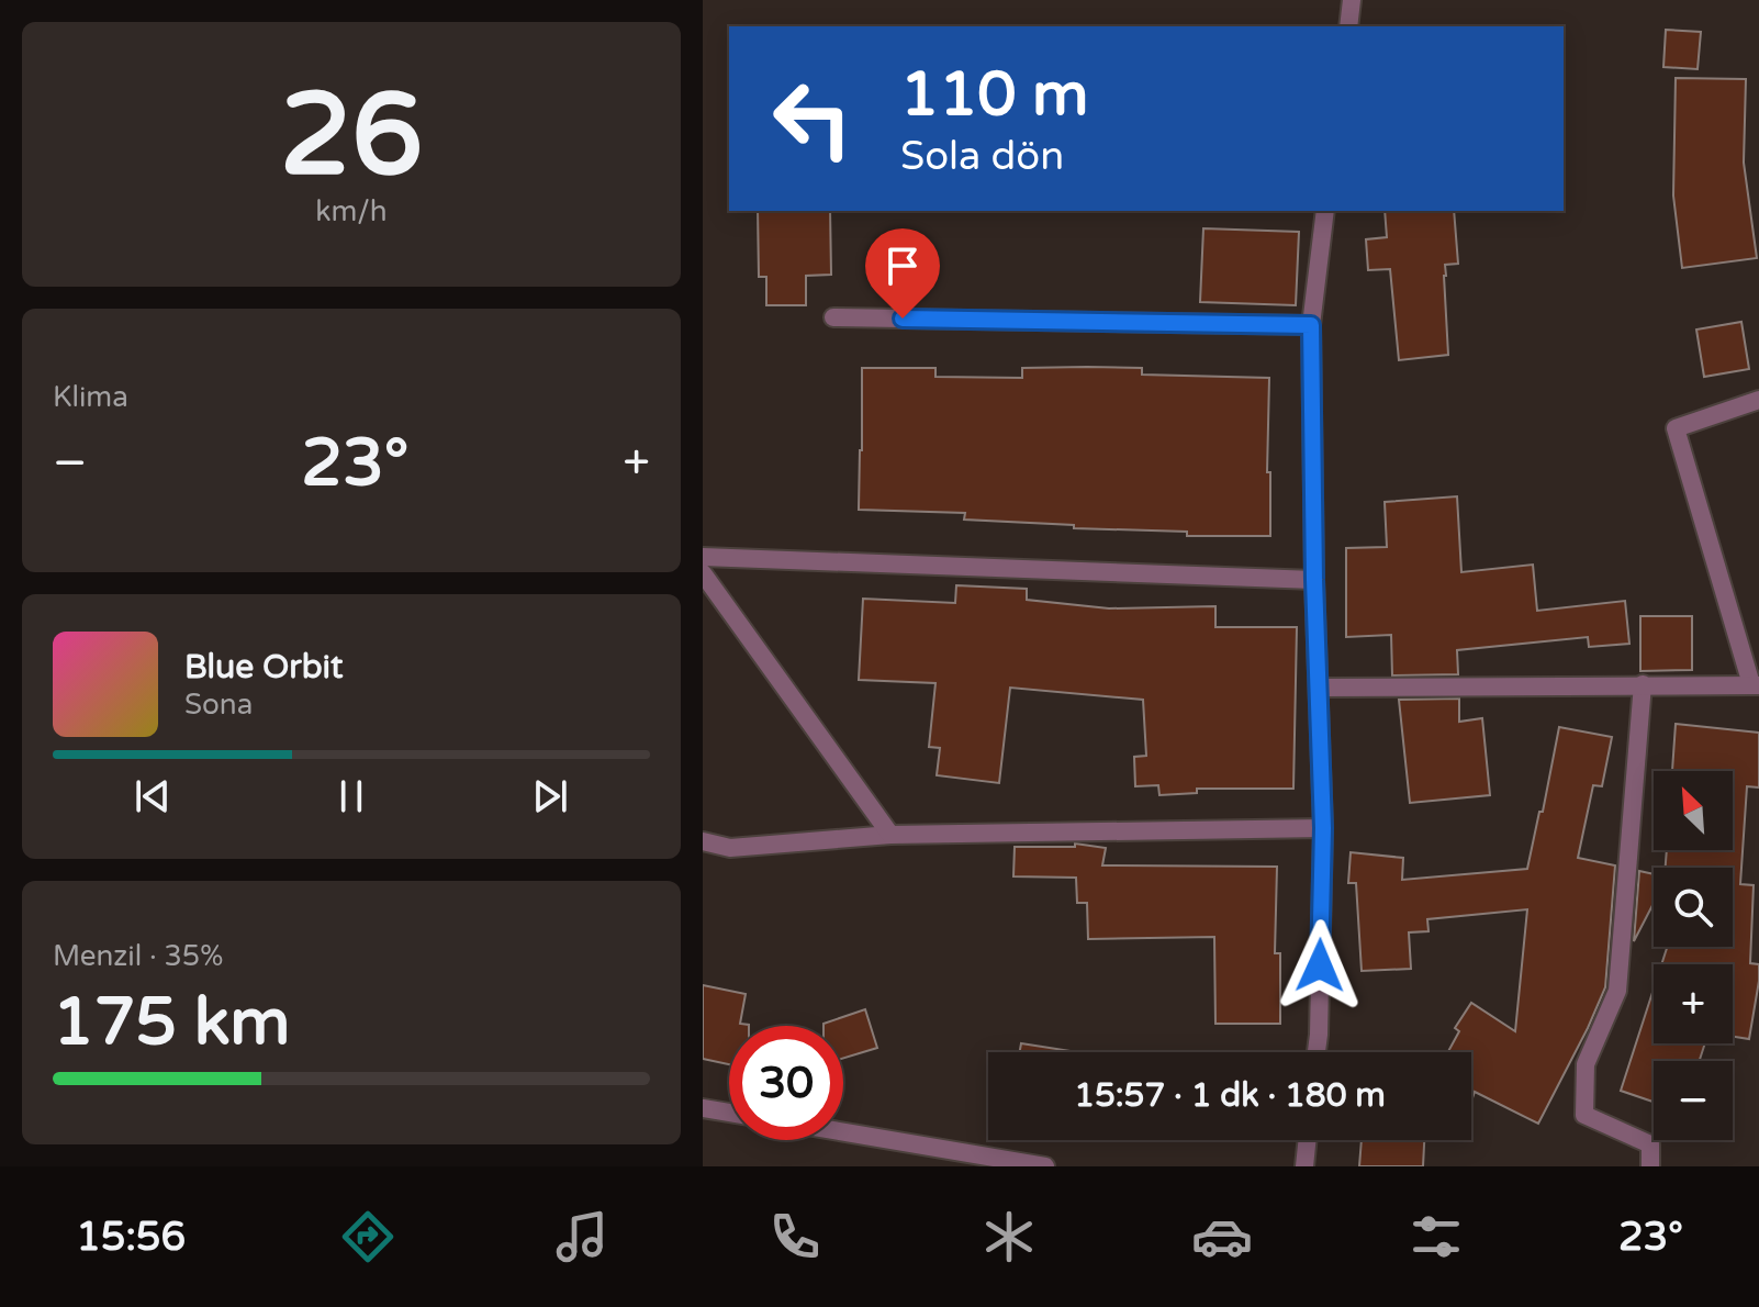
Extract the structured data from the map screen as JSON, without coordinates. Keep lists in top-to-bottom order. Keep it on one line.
{"north":"top left","page":{"tile":[["26","km/h"],"Klima",["Menzil · 35%","175 km"]],"turn":["110 m","Sola dön"],"heat":["−","23°","+"],"song":["Blue Orbit","Sona"],"map_buttons":["+","−"],"limit":"30","trip":"15:57 · 1 dk · 180 m","tabs":["15:56","23°"]}}
